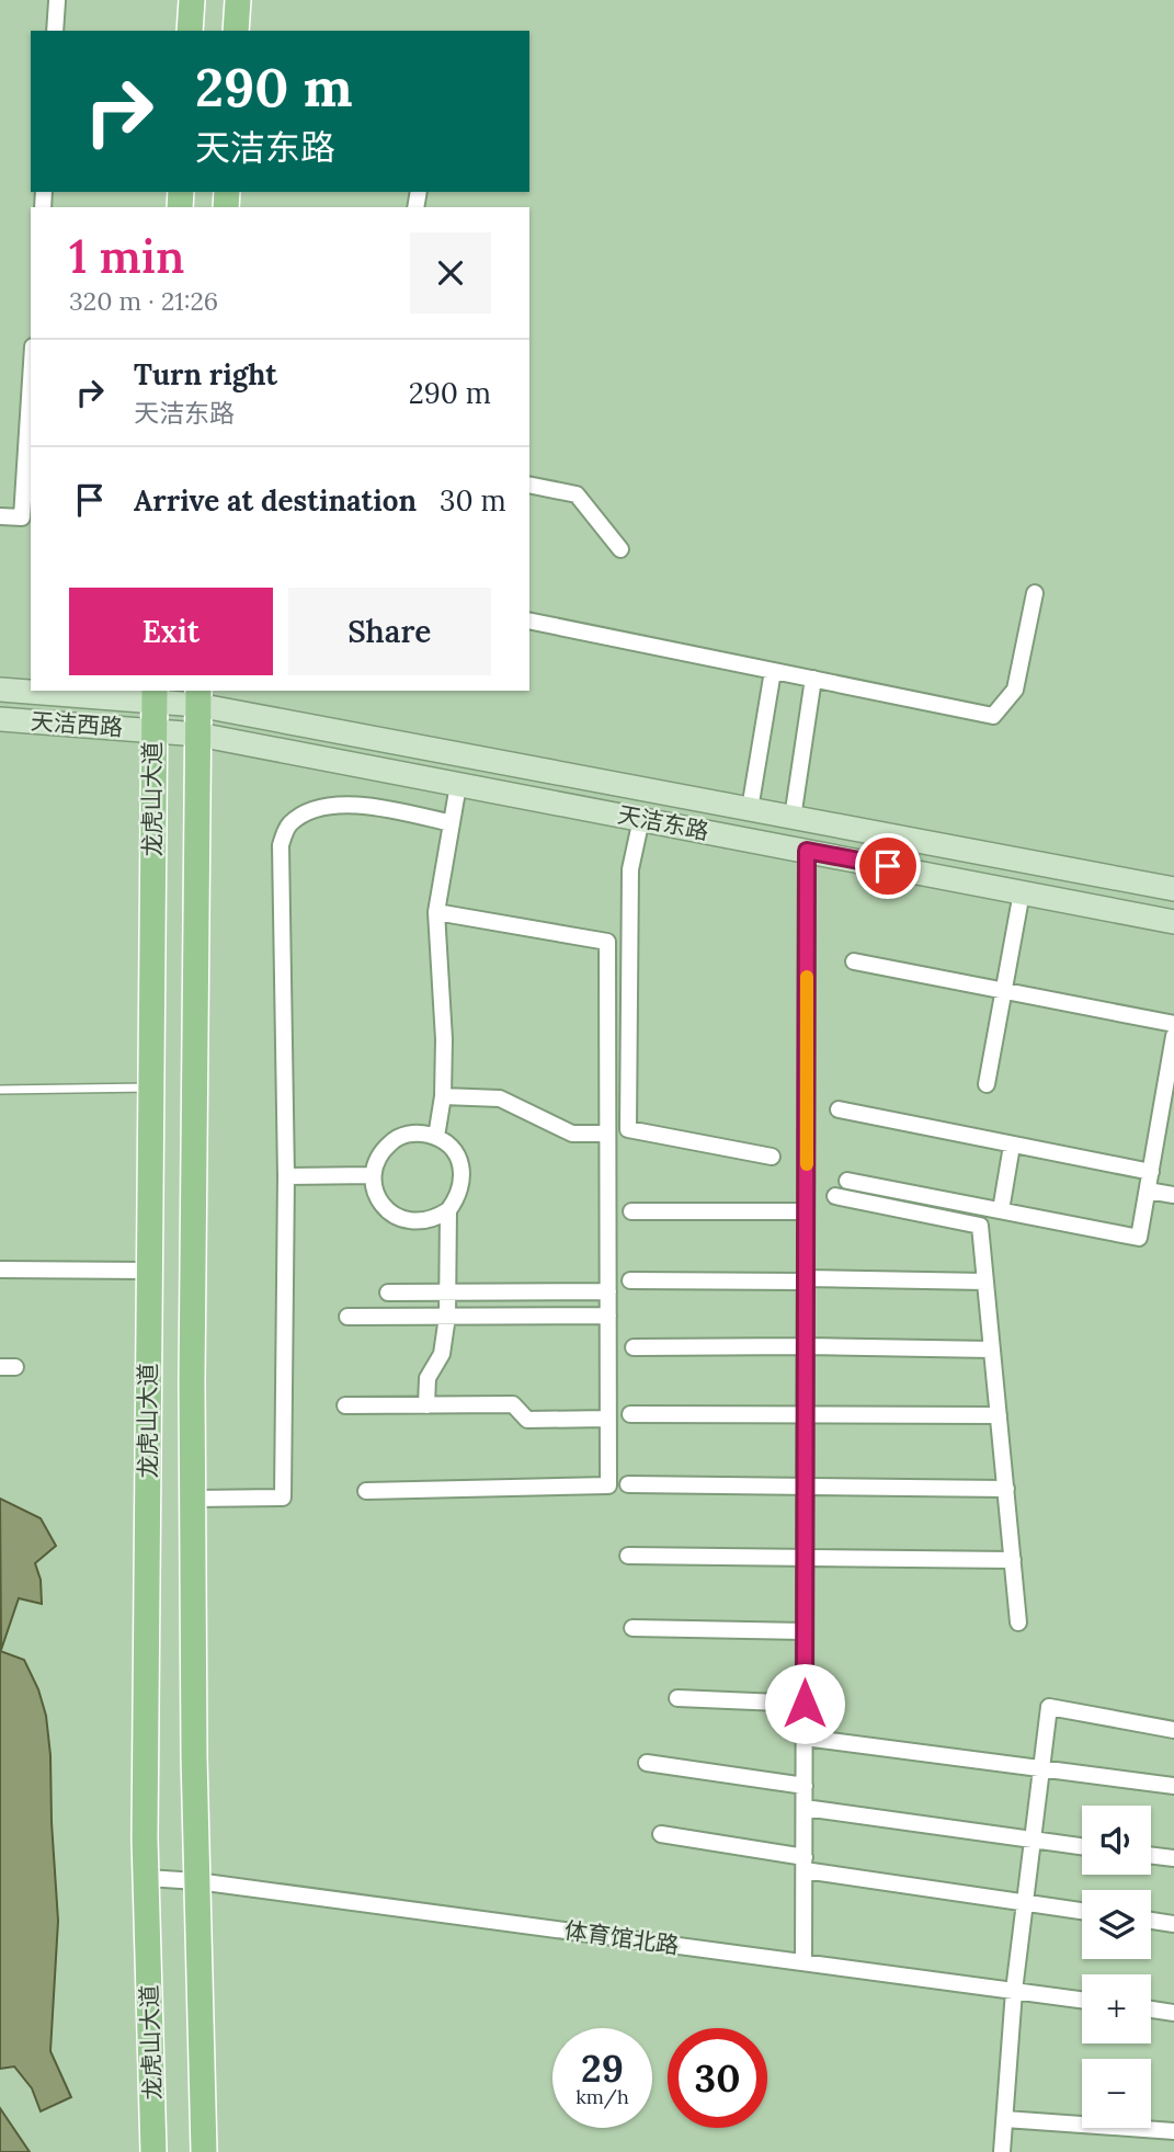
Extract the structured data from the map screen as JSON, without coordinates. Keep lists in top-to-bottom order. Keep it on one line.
{"streets":{"main road":["天洁西路","龙虎山大道","天洁东路"],"street":["体育馆北路"]},"crossings":[["天洁西路","龙虎山大道"],["天洁西路","天洁东路"],["龙虎山大道","天洁东路"],["龙虎山大道","体育馆北路"]],"page":{"turn":["290 m","天洁东路"],"heading":["1 min","320 m · 21:26"],"list":[{"name":"Turn right","note":"天洁东路","value":"290 m"},{"name":"Arrive at destination","value":"30 m"}],"buttons":["Exit","Share"],"map_buttons":["+","−"],"speed":"29 km/h","limit":"30"}}
